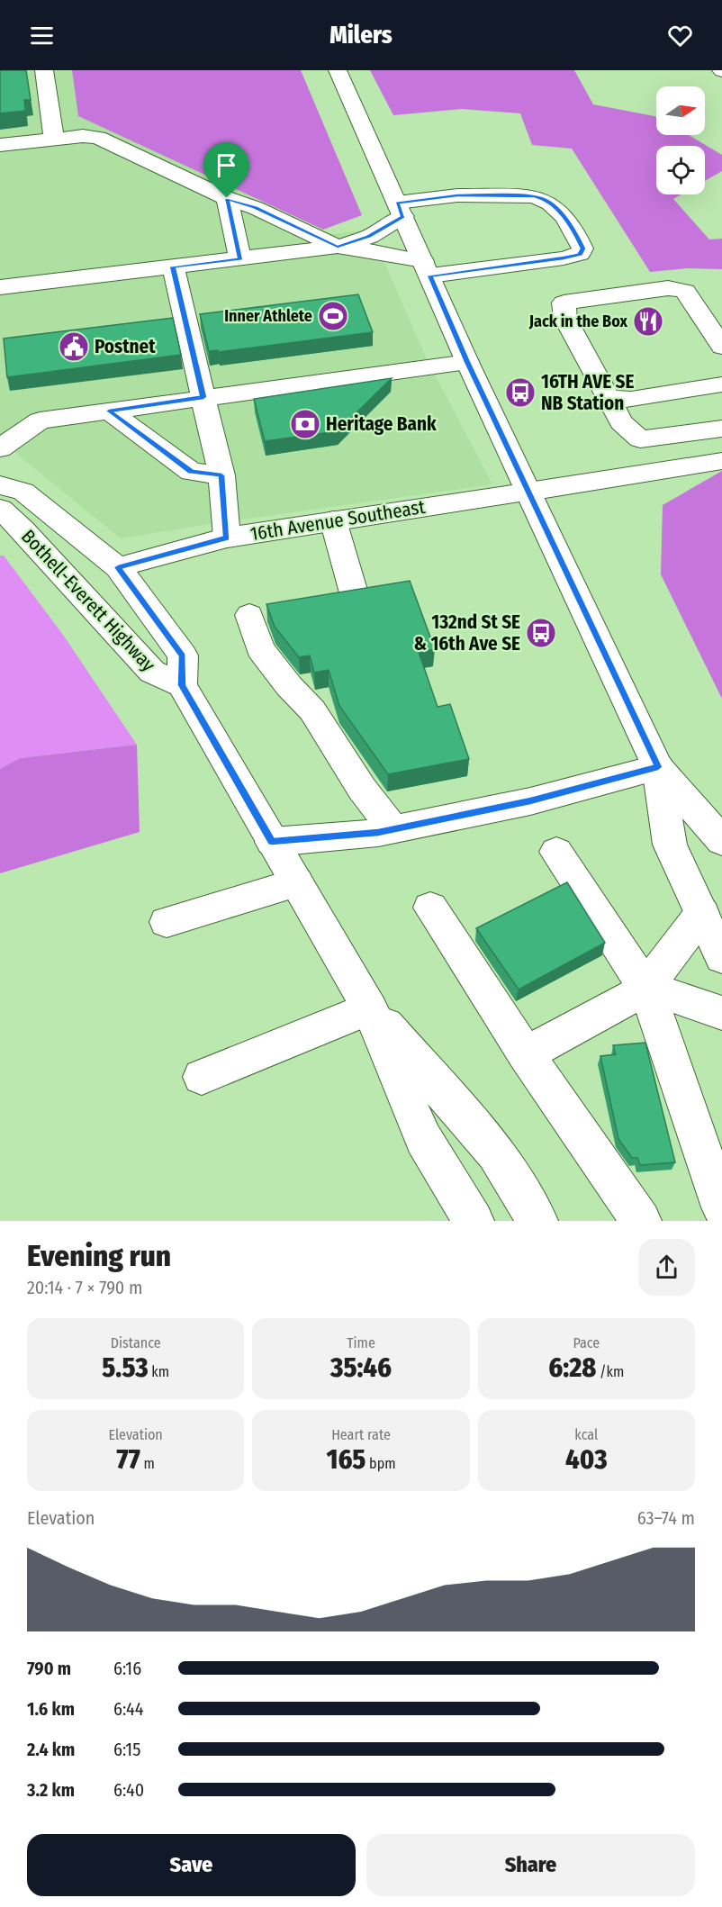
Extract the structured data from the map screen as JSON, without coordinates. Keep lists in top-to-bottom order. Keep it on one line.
{"streets":{"main road":["16th Avenue Southeast","Bothell-Everett Highway"]},"crossings":[["16th Avenue Southeast","Bothell-Everett Highway"]],"places":{"sports":["Inner Athlete"],"restaurant":["Jack in the Box"],"public building":["Postnet"],"bus stop":["16TH AVE SE NB Station","132nd St SE & 16th Ave SE"],"bank":["Heritage Bank"]},"north":"right","page":{"header":"Milers","heading":["Evening run","20:14 · 7 × 790 m"],"stats":[["Distance","5.53 km"],["Time","35:46"],["Pace","6:28 /km"],["Elevation","77 m"],["Heart rate","165 bpm"],["kcal","403"]],"chart":["Elevation","63–74 m"],"list":[{"name":"790 m","note":"6:16"},{"name":"1.6 km","note":"6:44"},{"name":"2.4 km","note":"6:15"},{"name":"3.2 km","note":"6:40"}],"buttons":["Save","Share"]}}
